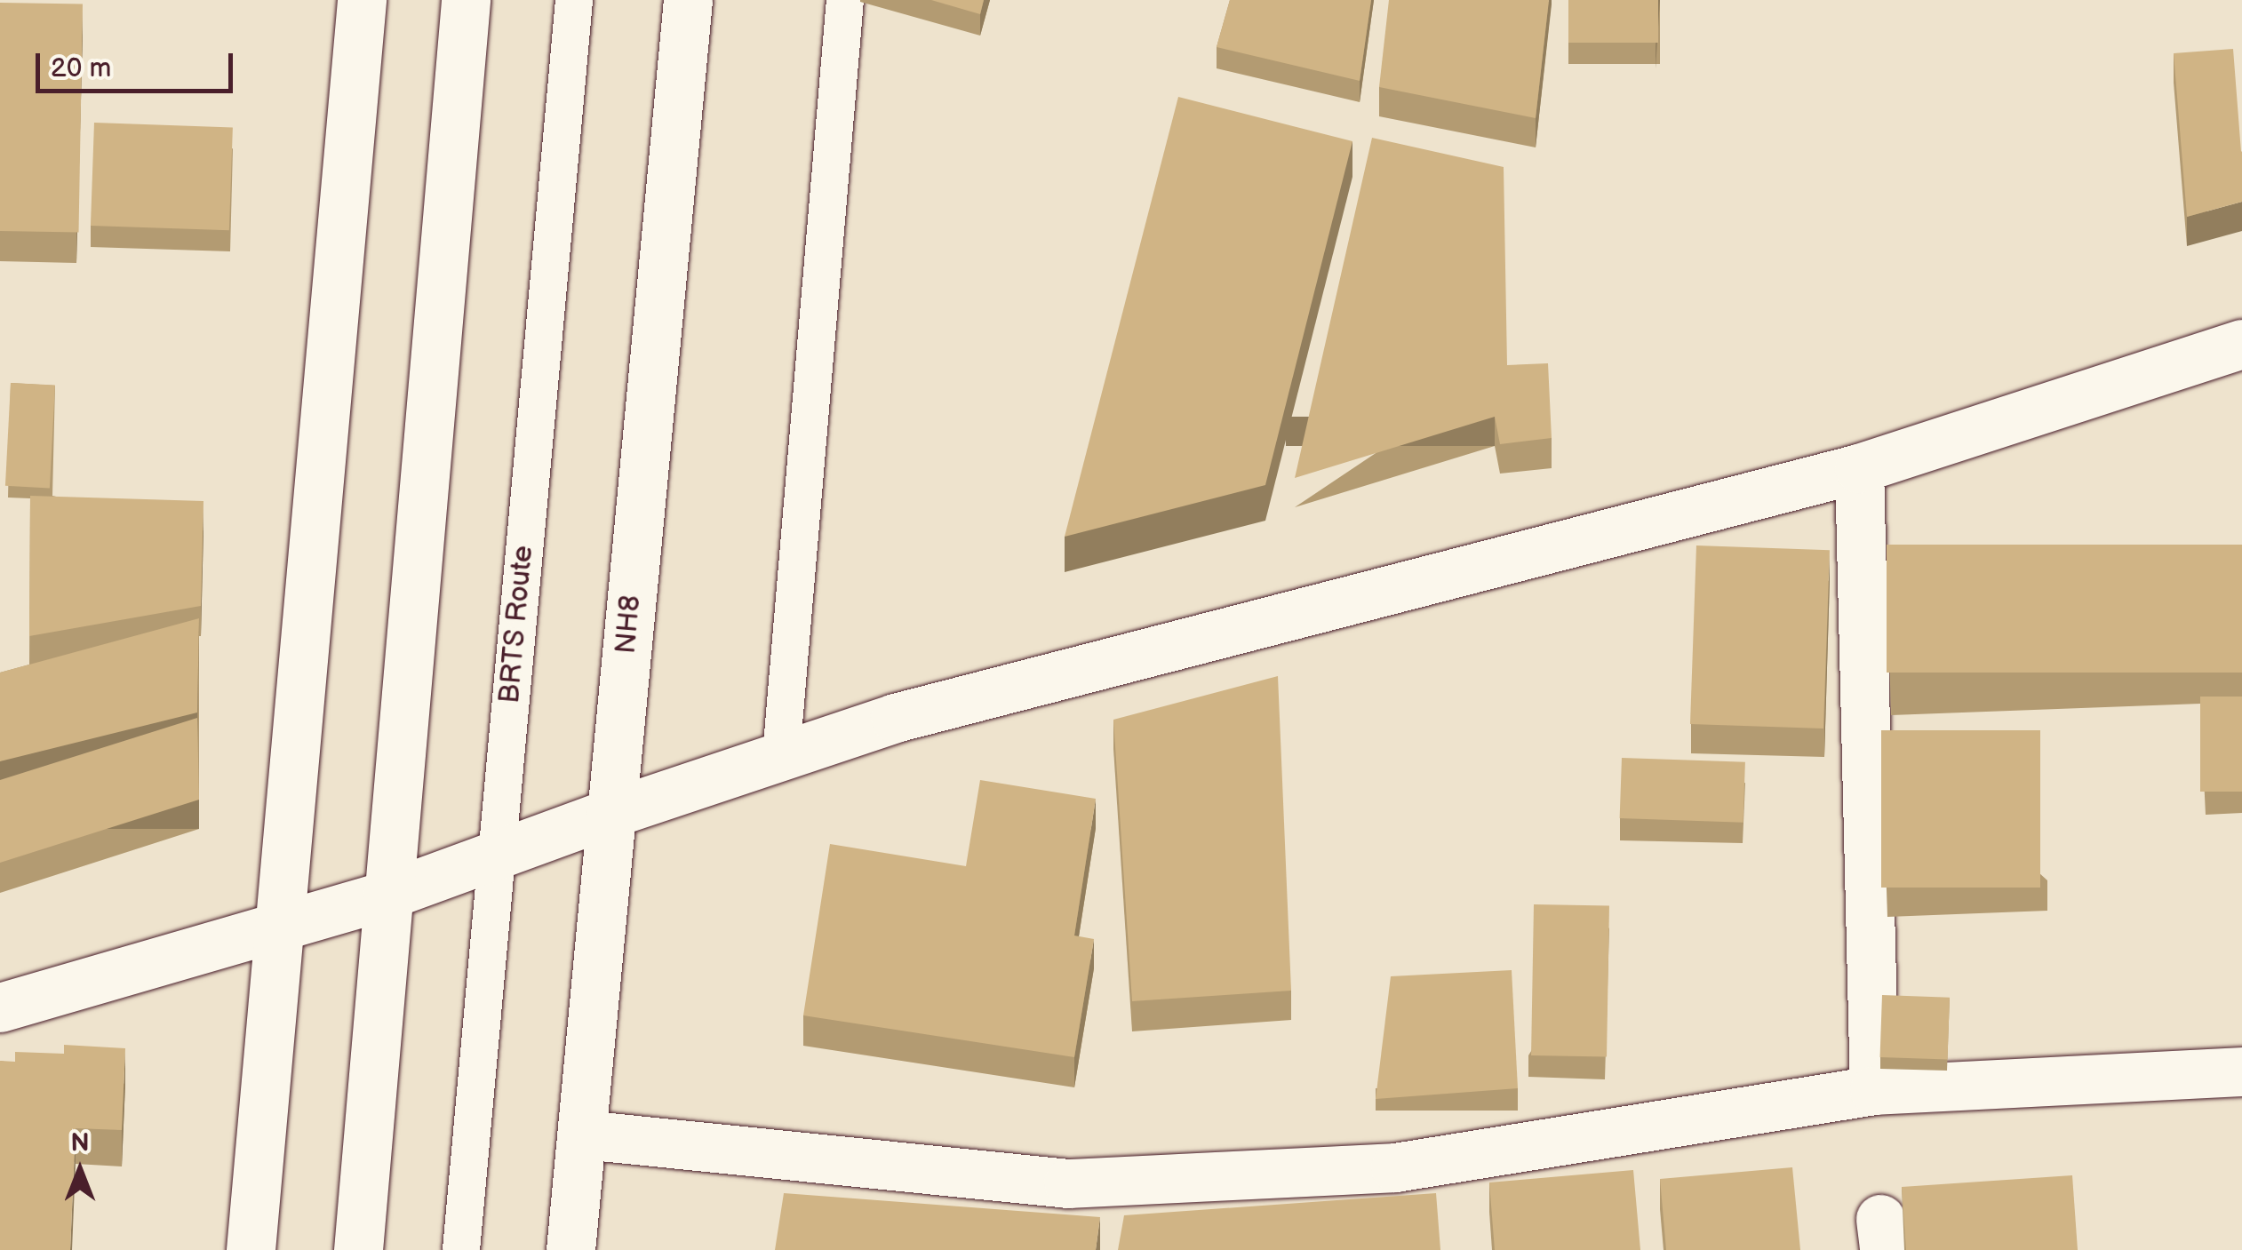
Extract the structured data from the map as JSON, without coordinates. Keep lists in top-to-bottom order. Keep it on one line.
{"streets":{"street":["NH8"],"lane":["BRTS Route"]},"scale_bar":"20 m","north":"top"}
